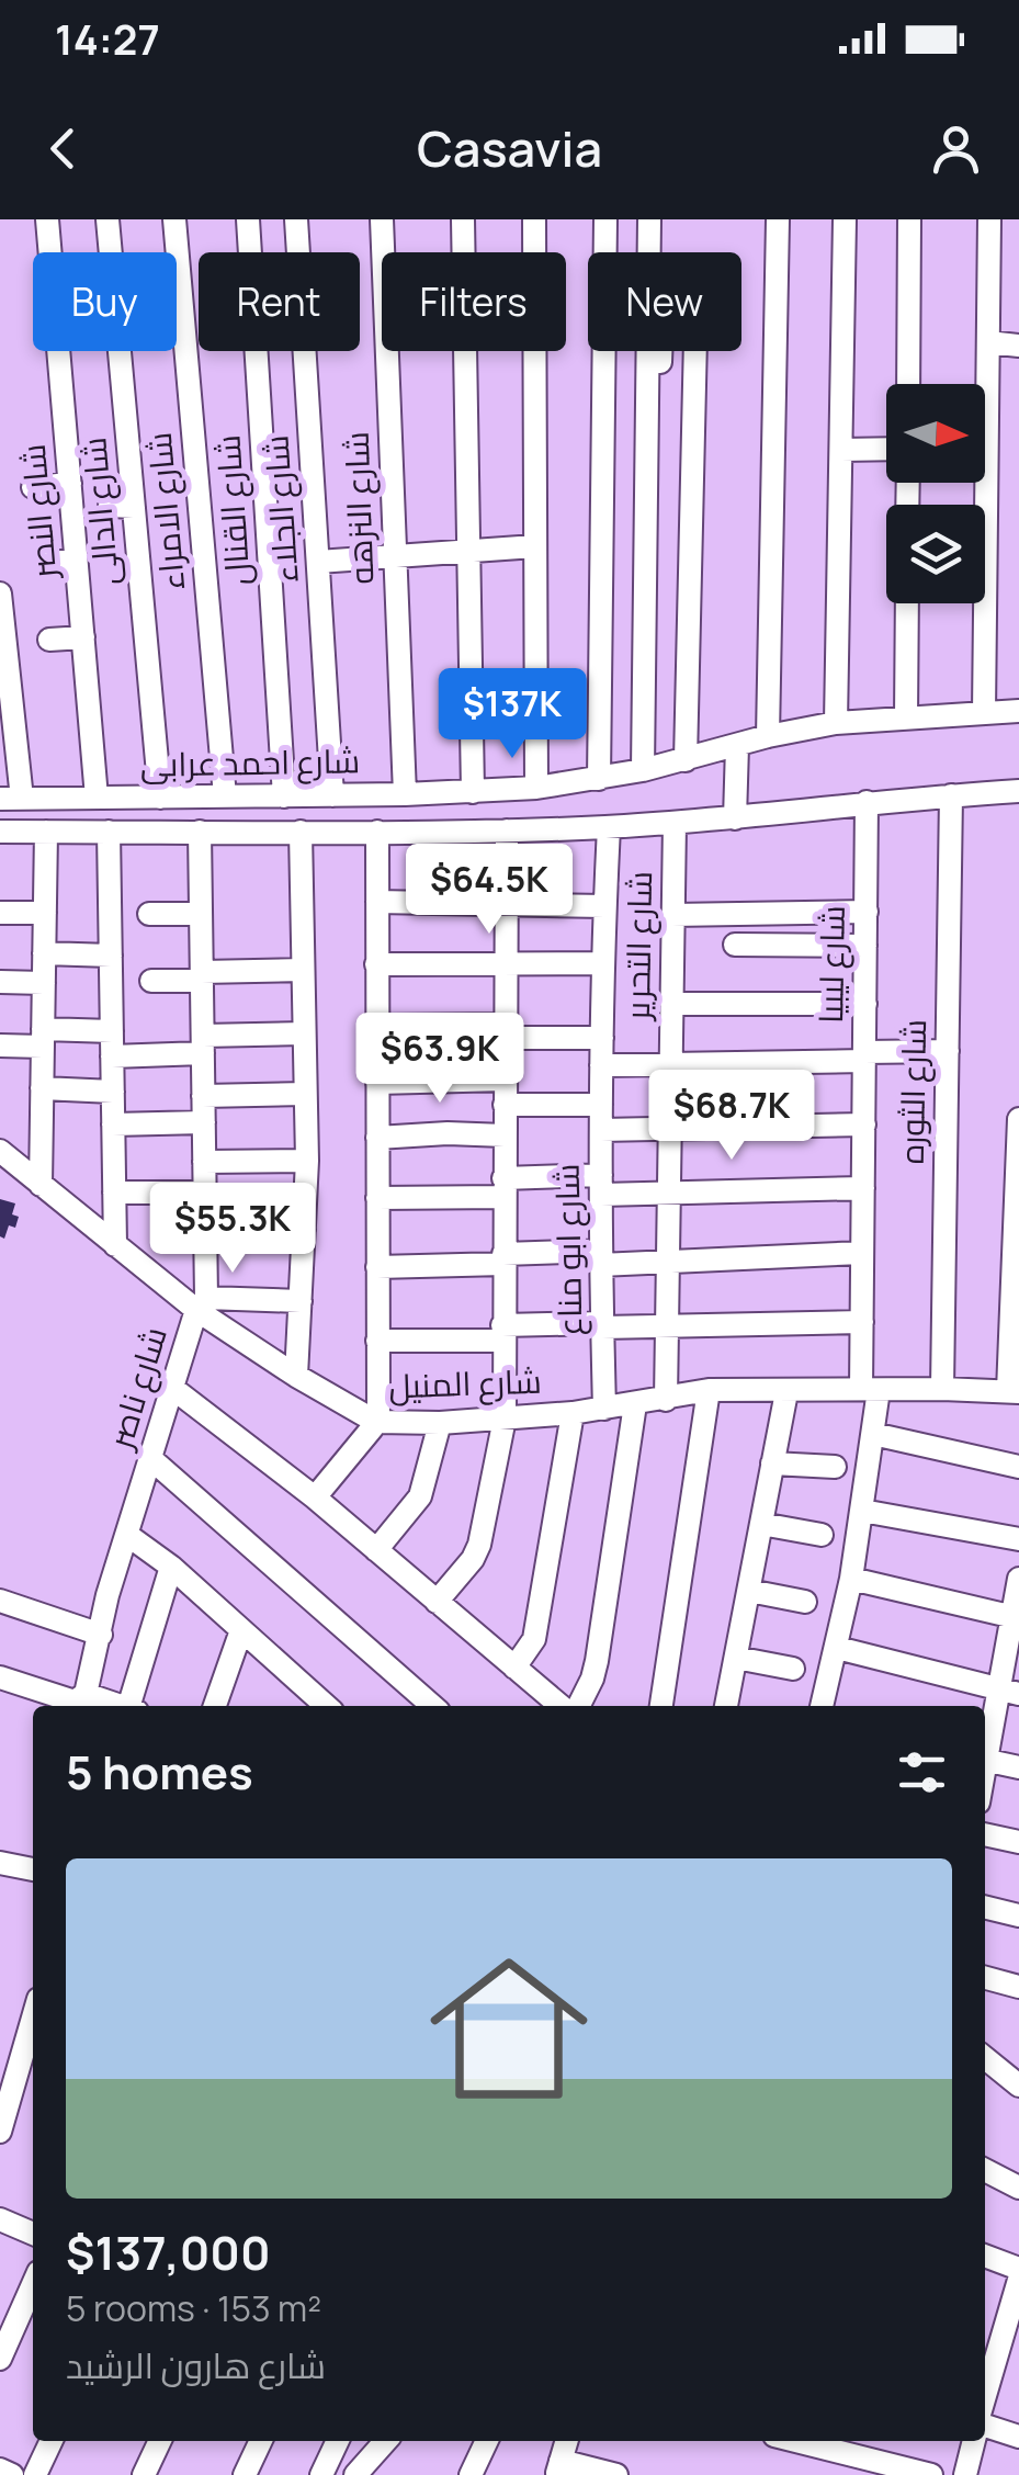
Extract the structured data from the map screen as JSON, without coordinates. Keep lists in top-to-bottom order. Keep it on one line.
{"streets":{"street":["شارع النزهه","شارع الجلاء","شارع القنال","شارع النصر","شارع الدالى","شارع الامراء","شارع احمد عرابى","شارع التحرير","شارع ليبيا","شارع الثوره","شارع ابو مناع","شارع المنيل","شارع ناصر"]},"crossings":[["شارع النزهه","شارع احمد عرابى"],["شارع الجلاء","شارع احمد عرابى"],["شارع القنال","شارع احمد عرابى"],["شارع النصر","شارع احمد عرابى"],["شارع الدالى","شارع احمد عرابى"],["شارع الامراء","شارع احمد عرابى"],["شارع احمد عرابى","شارع التحرير"],["شارع احمد عرابى","شارع ليبيا"],["شارع احمد عرابى","شارع الثوره"],["شارع احمد عرابى","شارع ابو مناع"],["شارع احمد عرابى","شارع ناصر"],["شارع التحرير","شارع المنيل"],["شارع ليبيا","شارع المنيل"],["شارع الثوره","شارع المنيل"],["شارع ابو مناع","شارع المنيل"],["شارع المنيل","شارع ناصر"]],"north":"right","page":{"status":"14:27","header":"Casavia","chip":["Buy","Rent","Filters","New"],"price":["$137K","$64.5K","$63.9K","$68.7K","$55.3K"],"heading":"5 homes","list":[{"name":"$137,000","note":"5 rooms · 153 m² · شارع هارون الرشيد"}]}}
